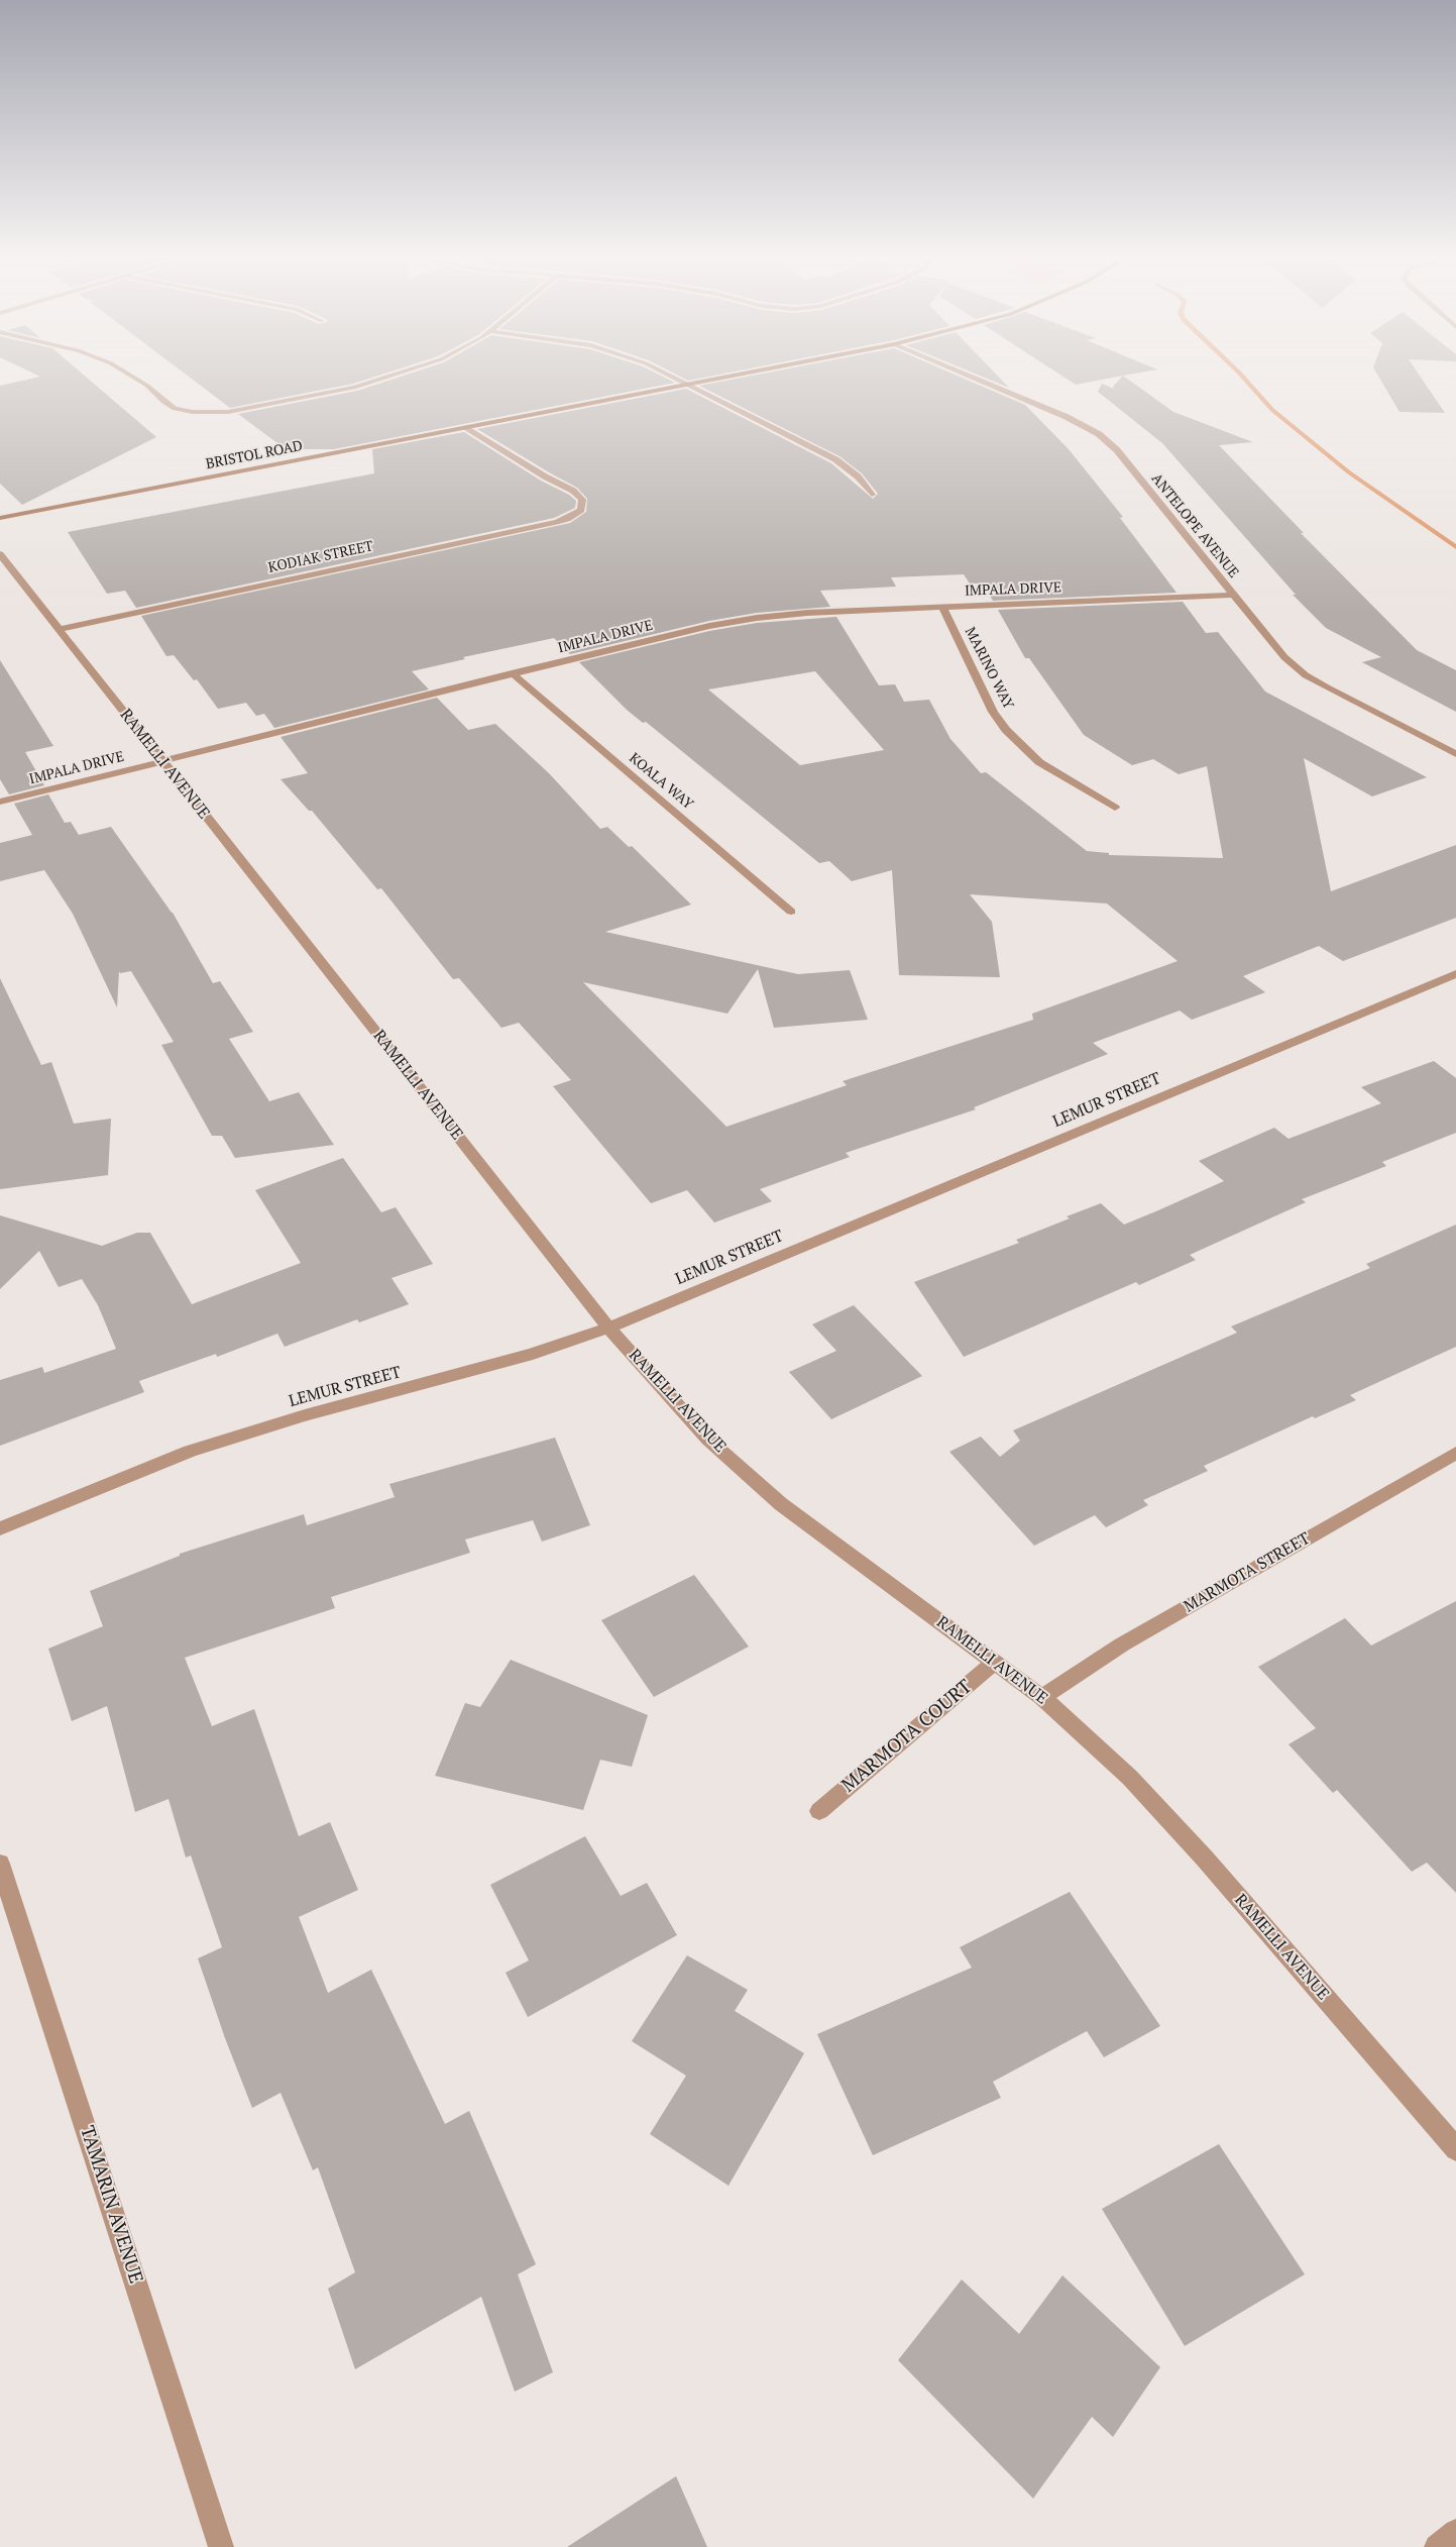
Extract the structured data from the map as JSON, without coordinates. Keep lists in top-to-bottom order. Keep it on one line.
{"streets":{"street":["BRISTOL ROAD","ANTELOPE AVENUE","KODIAK STREET","IMPALA DRIVE","MARINO WAY","RAMELLI AVENUE","KOALA WAY","LEMUR STREET","MARMOTA STREET","MARMOTA COURT","TAMARIN AVENUE"]},"crossings":[["BRISTOL ROAD","KODIAK STREET"],["ANTELOPE AVENUE","IMPALA DRIVE"],["KODIAK STREET","RAMELLI AVENUE"],["IMPALA DRIVE","MARINO WAY"],["IMPALA DRIVE","RAMELLI AVENUE"],["IMPALA DRIVE","KOALA WAY"],["RAMELLI AVENUE","LEMUR STREET"],["RAMELLI AVENUE","MARMOTA STREET"],["RAMELLI AVENUE","MARMOTA COURT"]]}
